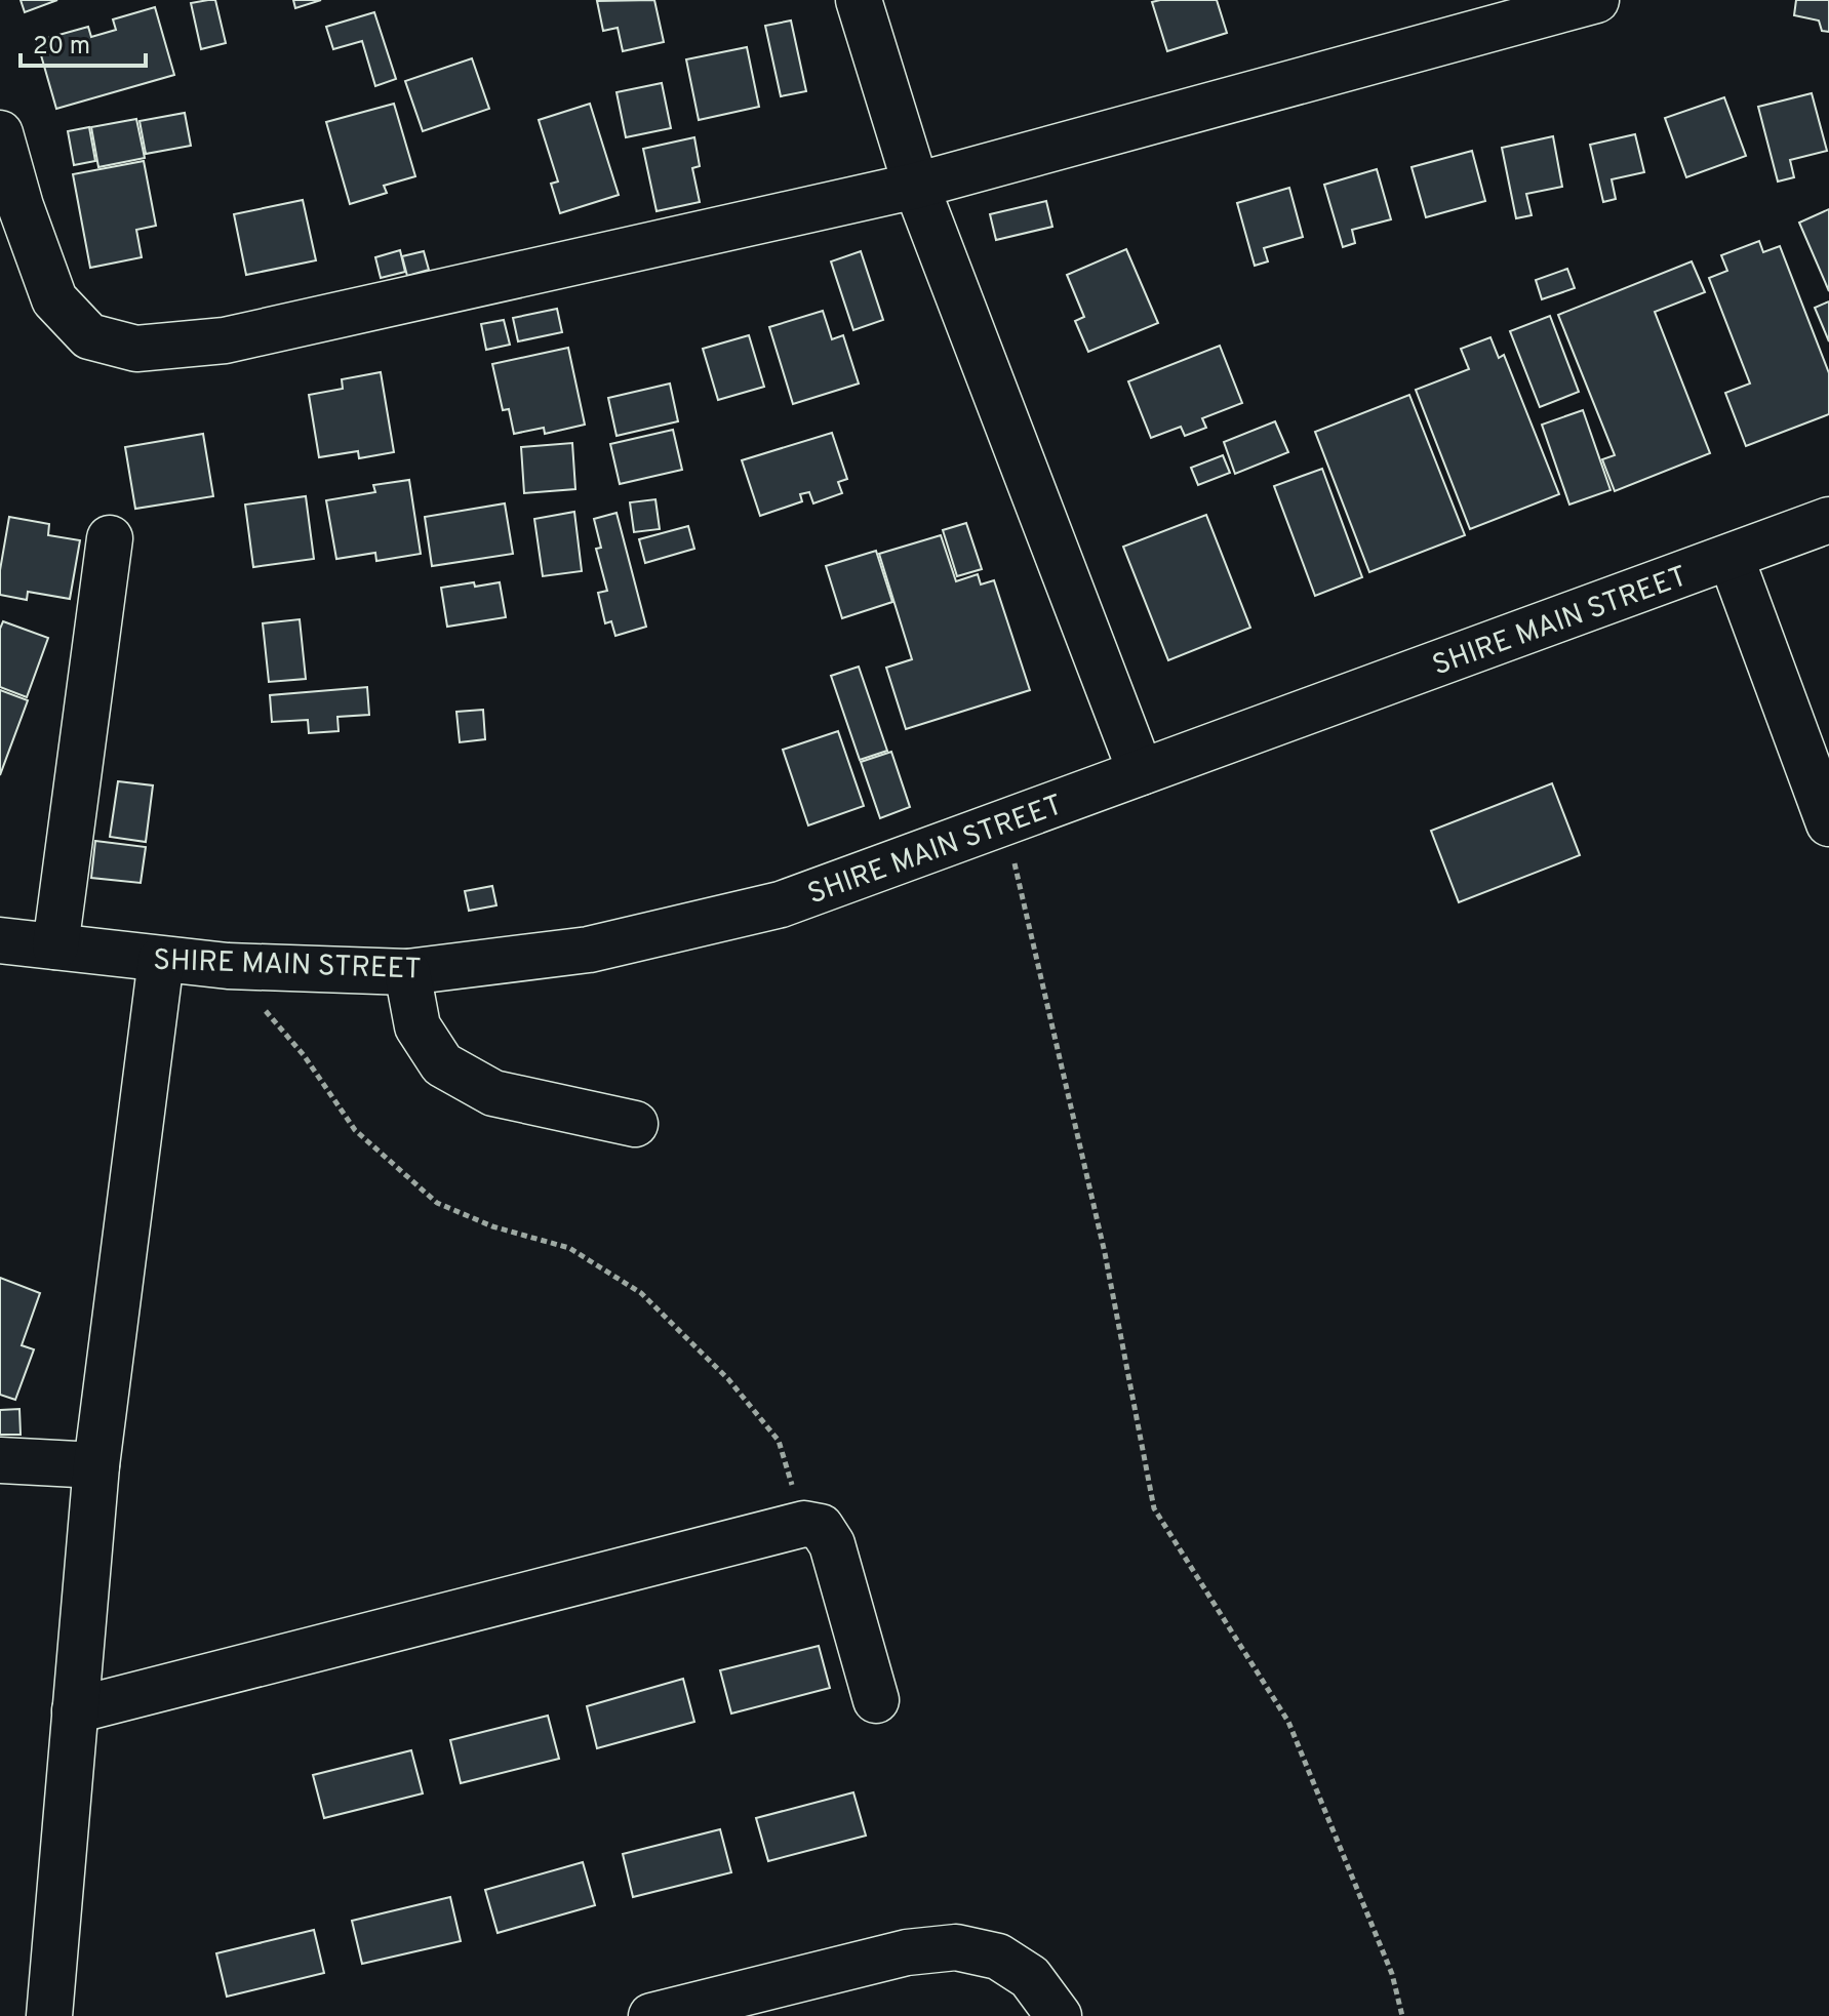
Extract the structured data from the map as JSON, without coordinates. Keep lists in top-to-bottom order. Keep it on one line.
{"streets":{"street":["SHIRE MAIN STREET"]},"scale_bar":"20 m"}
